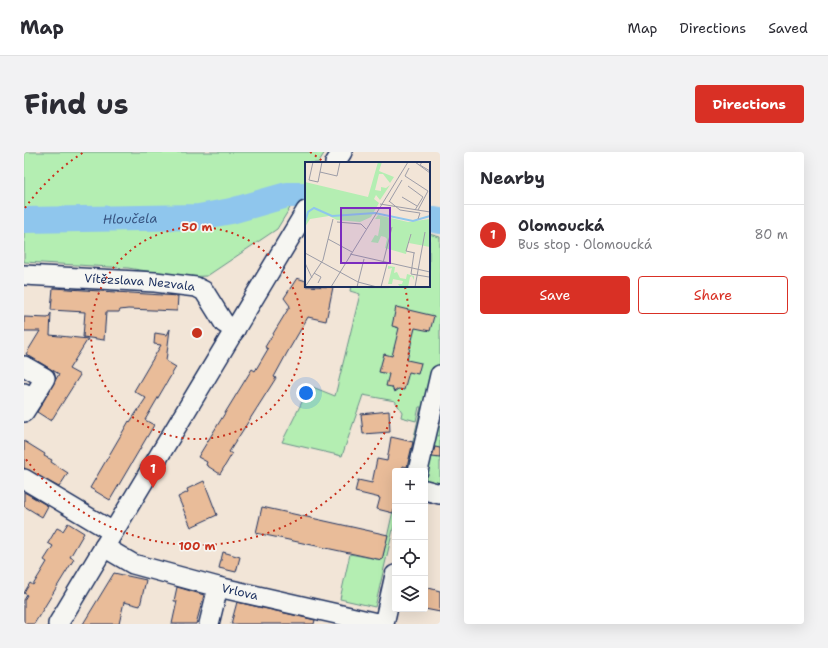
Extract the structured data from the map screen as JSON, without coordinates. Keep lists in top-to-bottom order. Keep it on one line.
{"streets":{"street":["Vítězslava Nezvala","Vrlova"]},"water":["Hloučela"],"page":{"header":"Map","nav":["Map","Directions","Saved"],"title":"Find us","buttons":["Directions",["Save","Share"]],"heading":"Nearby","list":[{"mark":"1","name":"Olomoucká","note":"Bus stop · Olomoucká","value":"80 m"}],"pins":"1","map_buttons":["+","−"]},"rings":["50 m","100 m"]}
